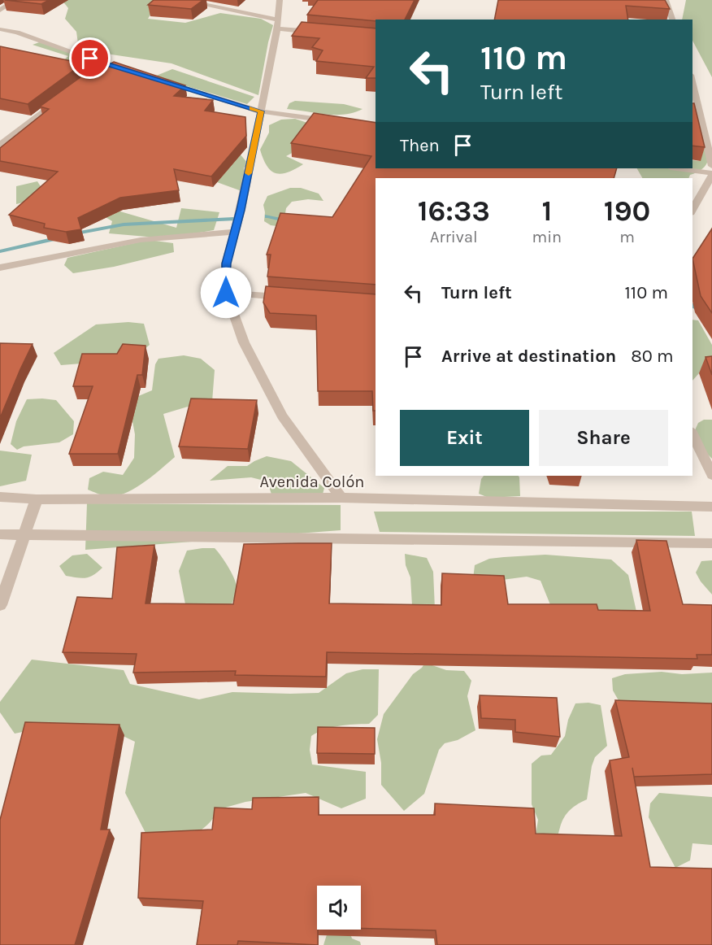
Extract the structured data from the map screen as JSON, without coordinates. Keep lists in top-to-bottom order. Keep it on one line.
{"streets":{"street":["Avenida Colón"]},"page":{"turn":["110 m","Turn left"],"then":"Then","eta":["16:33","Arrival","1","min","190","m"],"list":[{"name":"Turn left","value":"110 m"},{"name":"Arrive at destination","value":"80 m"}],"buttons":["Exit","Share"]}}
